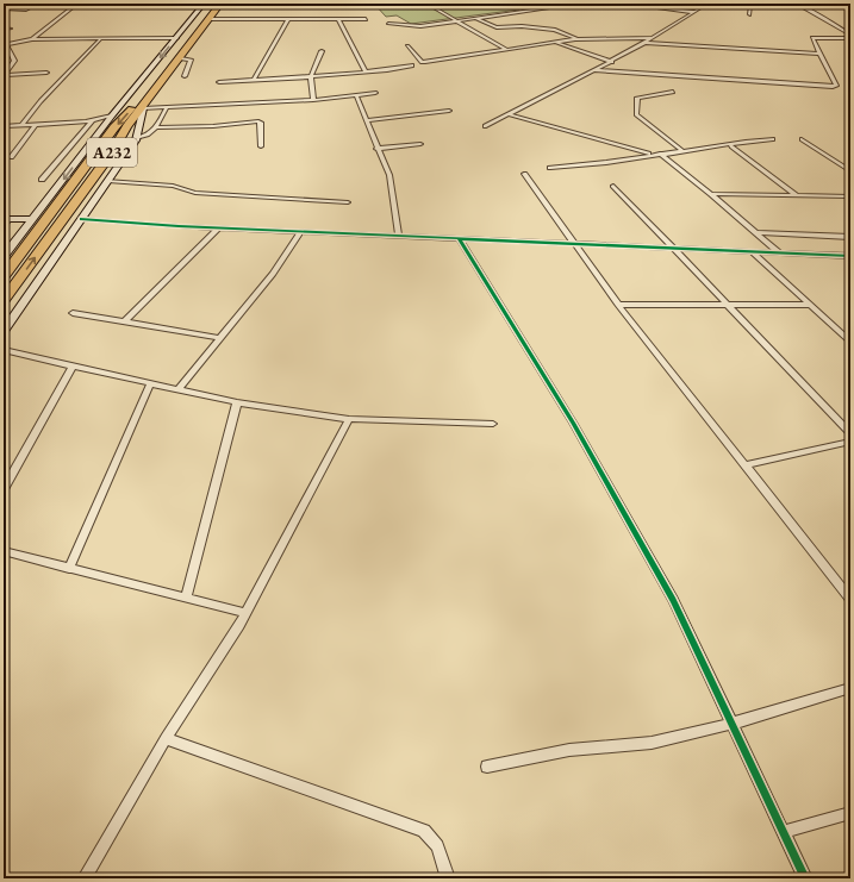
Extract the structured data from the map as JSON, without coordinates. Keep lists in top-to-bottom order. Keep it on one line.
{"streets":{"highway":["A232"]}}
